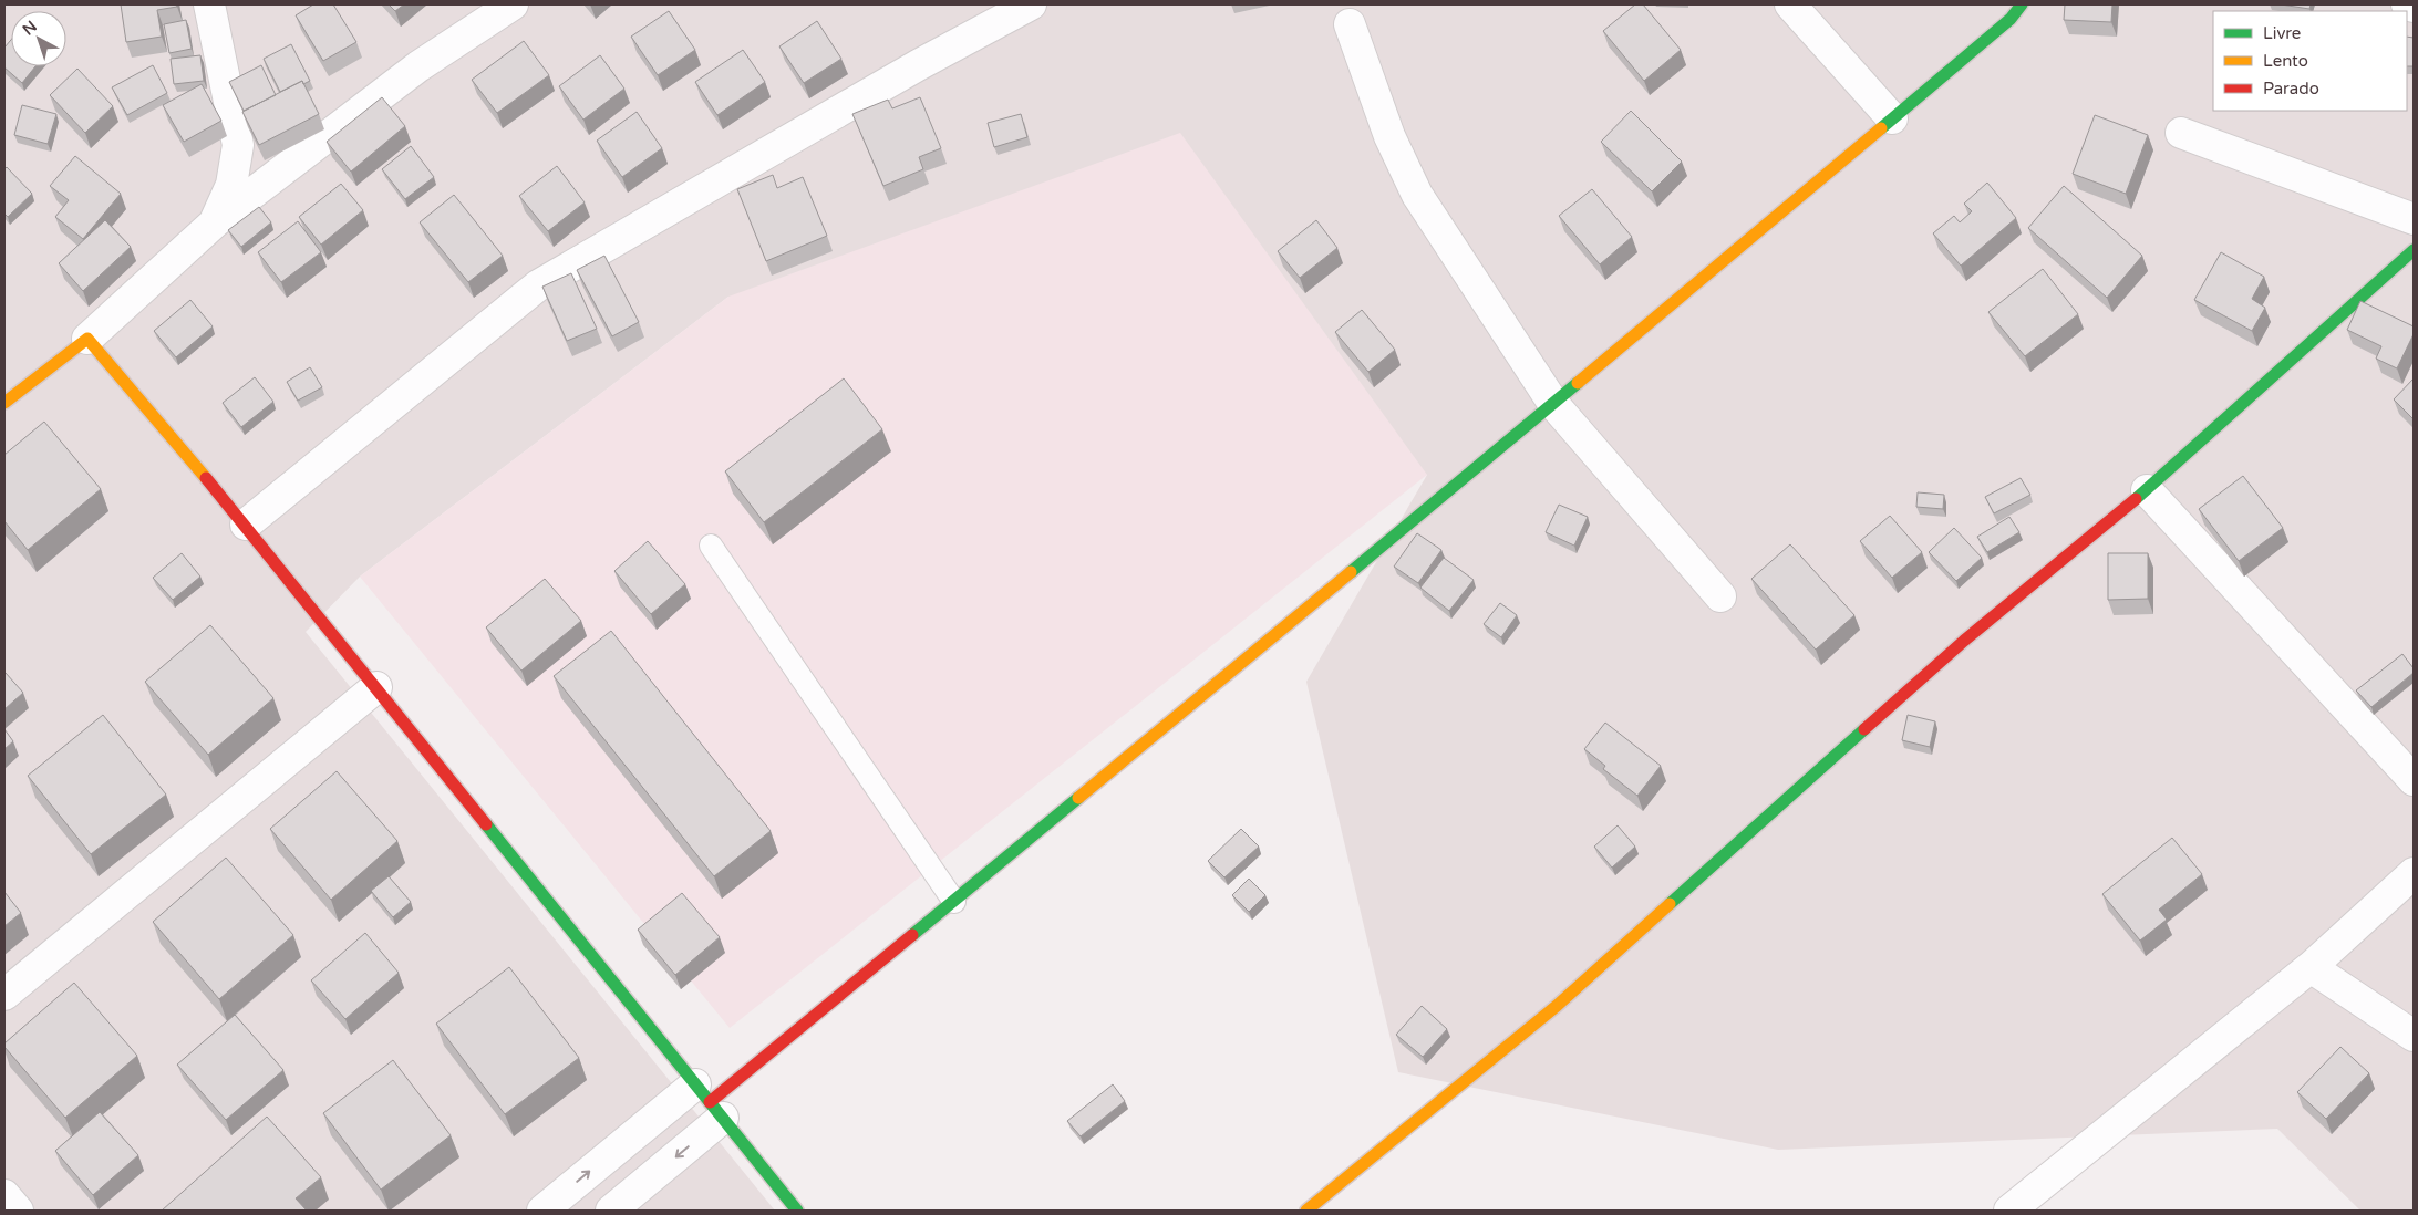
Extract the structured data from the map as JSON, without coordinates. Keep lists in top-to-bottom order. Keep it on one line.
{"legend":["Livre","Lento","Parado"],"north":"top left"}
